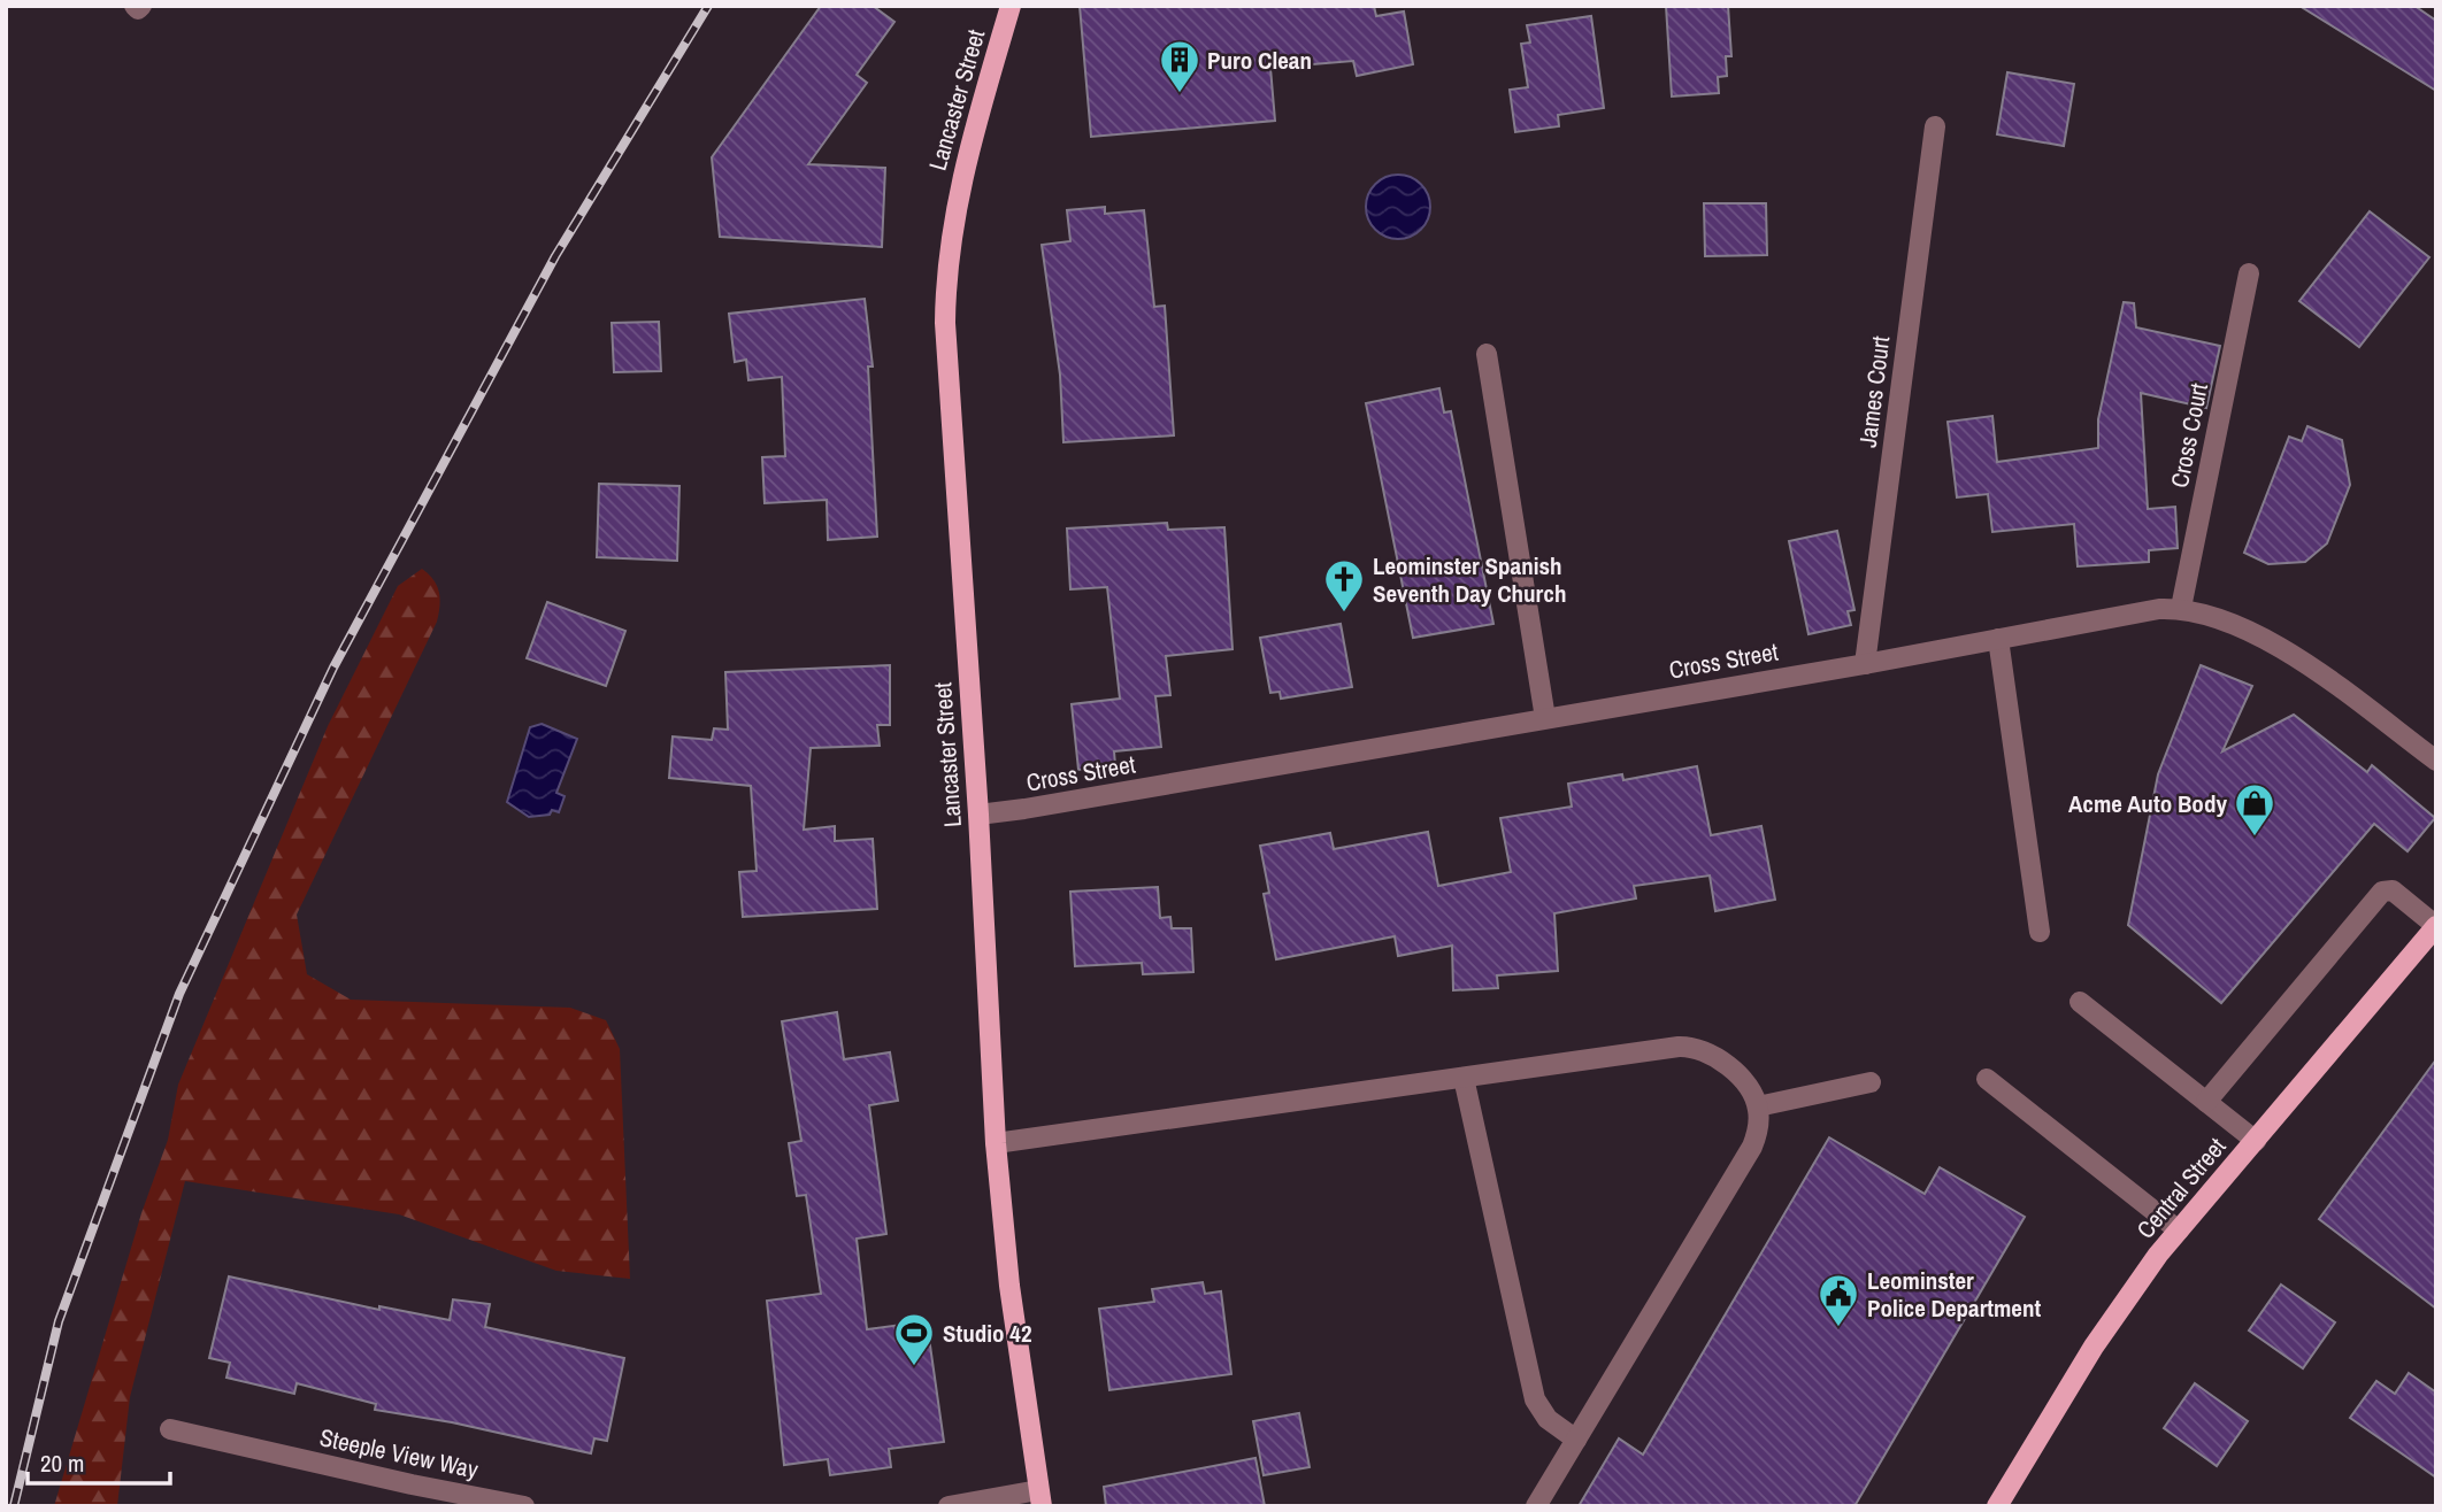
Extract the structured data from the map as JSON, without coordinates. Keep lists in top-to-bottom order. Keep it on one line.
{"streets":{"main road":["Lancaster Street","Central Street"],"street":["James Court","Cross Court","Cross Street","Steeple View Way"]},"crossings":[["Lancaster Street","Cross Street"],["James Court","Cross Street"],["Cross Court","Cross Street"]],"places":{"building":["Puro Clean"],"church":["Leominster Spanish Seventh Day Church"],"shop":["Acme Auto Body"],"public building":["Leominster Police Department"],"sports":["Studio 42"]},"scale_bar":"20 m"}
